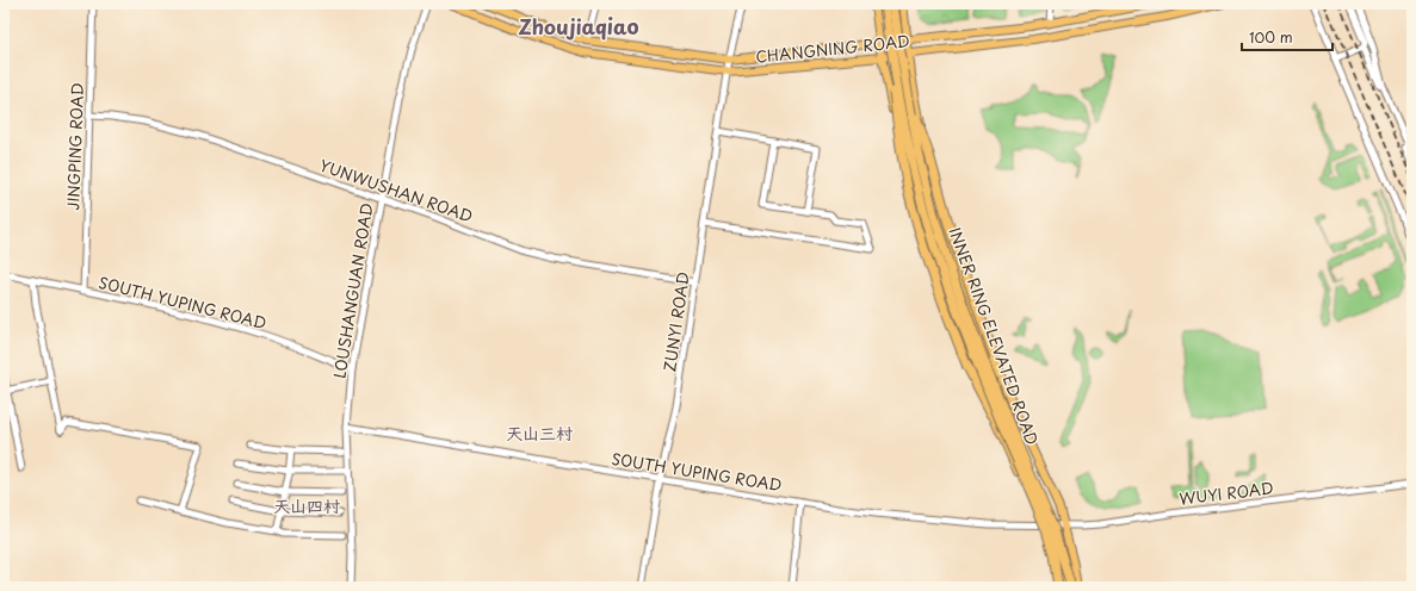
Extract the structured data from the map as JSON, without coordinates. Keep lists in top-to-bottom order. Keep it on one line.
{"streets":{"highway":["INNER RING ELEVATED ROAD"],"main road":["CHANGNING ROAD"],"street":["JINGPING ROAD","YUNWUSHAN ROAD","LOUSHANGUAN ROAD","SOUTH YUPING ROAD","ZUNYI ROAD","WUYI ROAD"]},"crossings":[["CHANGNING ROAD","ZUNYI ROAD"],["JINGPING ROAD","YUNWUSHAN ROAD"],["JINGPING ROAD","SOUTH YUPING ROAD"],["YUNWUSHAN ROAD","LOUSHANGUAN ROAD"],["YUNWUSHAN ROAD","ZUNYI ROAD"],["LOUSHANGUAN ROAD","SOUTH YUPING ROAD"],["SOUTH YUPING ROAD","ZUNYI ROAD"],["SOUTH YUPING ROAD","WUYI ROAD"]],"districts":["Zhoujiaqiao","天山三村","天山四村"],"scale_bar":"100 m"}
